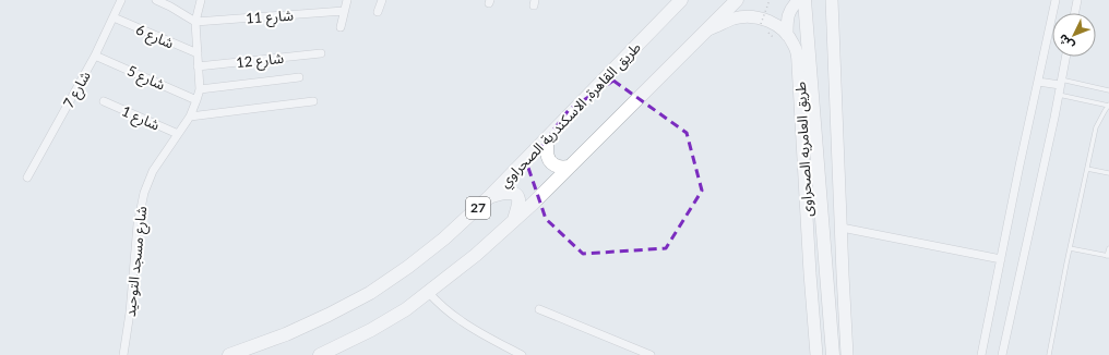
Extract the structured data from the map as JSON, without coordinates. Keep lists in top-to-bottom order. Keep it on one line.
{"streets":{"highway":["طريق القاهرة, الاسكندرية الصحراوي","طريق العامريه الصحراوى","27"],"street":["شارع 11","شارع 6","شارع 12","شارع 5","شارع 7","شارع 1","شارع مسجد التوحيد"]},"crossings":[["شارع 11","شارع مسجد التوحيد"],["شارع 6","شارع 7"],["شارع 6","شارع مسجد التوحيد"],["شارع 12","شارع مسجد التوحيد"],["شارع 5","شارع 7"],["شارع 5","شارع مسجد التوحيد"],["طريق القاهرة, الاسكندرية الصحراوي","27"],["شارع 1","شارع مسجد التوحيد"],["طريق العامريه الصحراوى","27"]],"north":"bottom left"}
